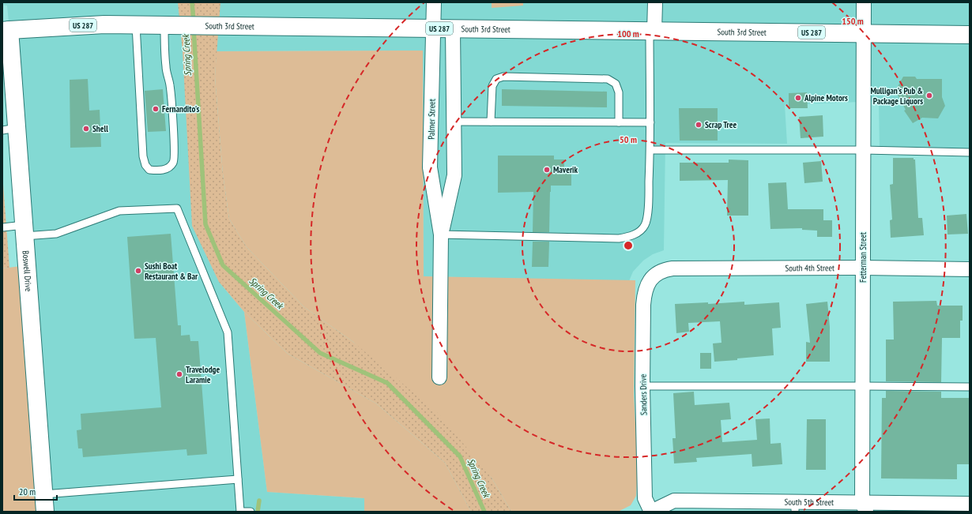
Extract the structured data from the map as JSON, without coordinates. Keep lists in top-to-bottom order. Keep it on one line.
{"streets":{"main road":["US 287","South 3rd Street","Boswell Drive"],"street":["Palmer Street","Fetterman Street","South 4th Street","Sanders Drive","South 5th Street"]},"crossings":[["South 3rd Street","Palmer Street"],["South 3rd Street","Fetterman Street"],["South 3rd Street","Boswell Drive"],["Fetterman Street","South 4th Street"],["Fetterman Street","South 5th Street"],["South 4th Street","Sanders Drive"],["Sanders Drive","South 5th Street"]],"water":["Spring Creek"],"places":["Mulligan's Pub & Package Liquors","Alpine Motors","Fernandito's","Scrap Tree","Shell","Maverik","Sushi Boat Restaurant & Bar","Travelodge Laramie"],"scale_bar":"20 m","rings":["150 m","100 m","50 m"]}
